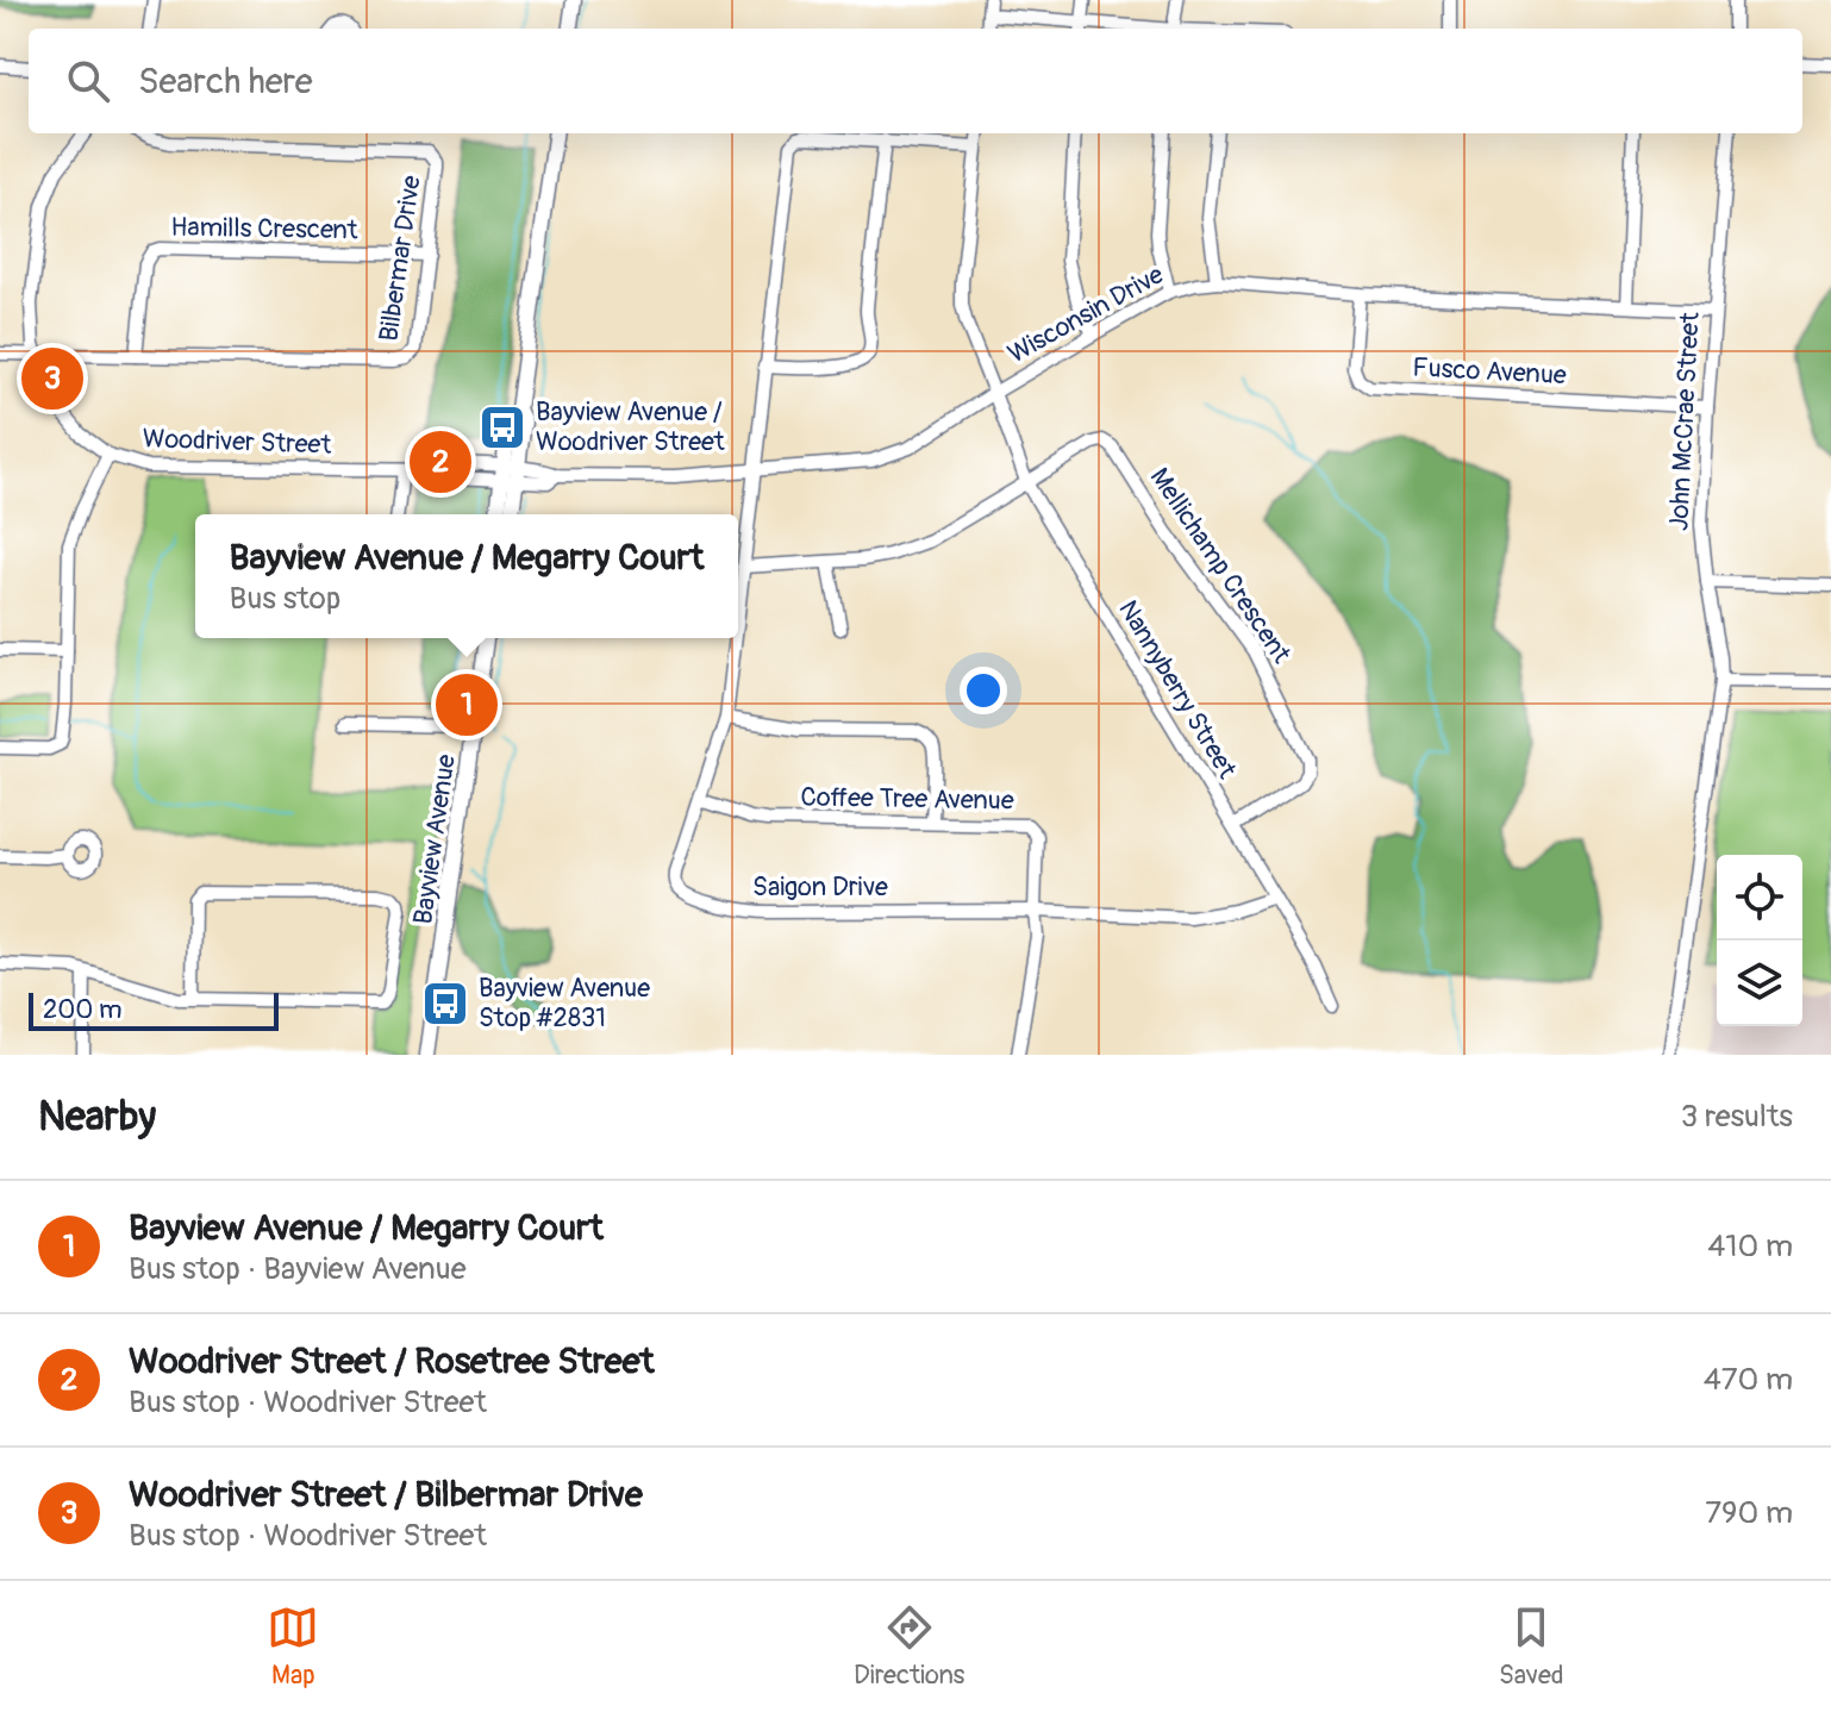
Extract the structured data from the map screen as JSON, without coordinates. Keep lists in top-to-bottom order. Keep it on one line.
{"streets":{"main road":["Bayview Avenue"],"street":["Hamills Crescent","Bilbermar Drive","Wisconsin Drive","Fusco Avenue","John McCrae Street","Woodriver Street","Mellichamp Crescent","Nannyberry Street","Coffee Tree Avenue","Saigon Drive"]},"crossings":[["Hamills Crescent","Bilbermar Drive"],["Bilbermar Drive","Woodriver Street"],["Wisconsin Drive","Fusco Avenue"],["Wisconsin Drive","John McCrae Street"],["Wisconsin Drive","Woodriver Street"],["Wisconsin Drive","Nannyberry Street"],["Wisconsin Drive","Saigon Drive"],["Fusco Avenue","John McCrae Street"],["Mellichamp Crescent","Nannyberry Street"],["Nannyberry Street","Saigon Drive"],["Coffee Tree Avenue","Saigon Drive"]],"places":{"bus stop":["Bayview Avenue / Woodriver Street","Bayview Avenue Stop #2831"]},"scale_bar":"200 m","page":{"search":"Search here","pins":["3","2","1"],"popup":["Bayview Avenue / Megarry Court","Bus stop"],"scale":"200 m","heading":["Nearby","3 results"],"list":[{"mark":"1","name":"Bayview Avenue / Megarry Court","note":"Bus stop · Bayview Avenue","value":"410 m"},{"mark":"2","name":"Woodriver Street / Rosetree Street","note":"Bus stop · Woodriver Street","value":"470 m"},{"mark":"3","name":"Woodriver Street / Bilbermar Drive","note":"Bus stop · Woodriver Street","value":"790 m"}],"nav":["Map","Directions","Saved"]}}
